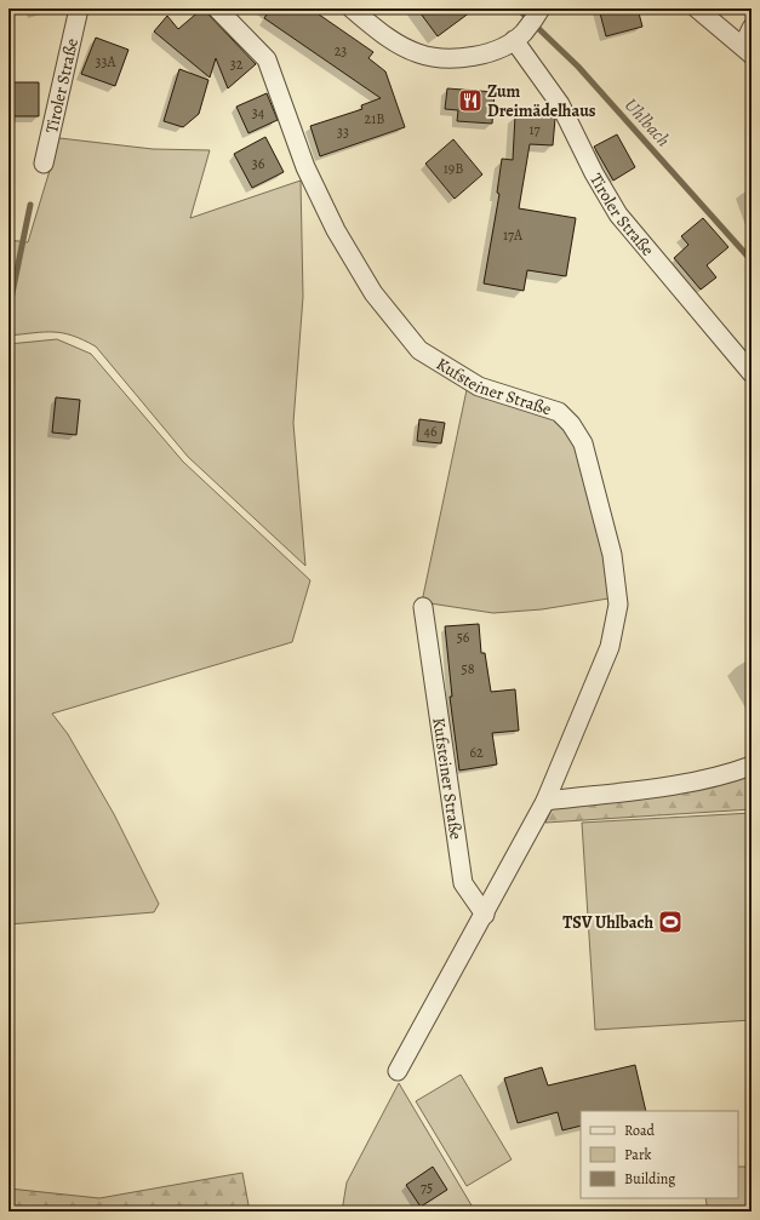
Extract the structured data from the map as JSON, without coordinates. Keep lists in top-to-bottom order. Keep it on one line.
{"streets":{"street":["Tiroler Straße","Kufsteiner Straße"]},"water":["Uhlbach"],"places":{"restaurant":["Zum Dreimädelhaus"],"sports":["TSV Uhlbach"]},"house_numbers":["23","33A","32","34","21B","17","33","36","19B","17A","46","56","58","62","75"],"legend":["Road","Park","Building"]}
